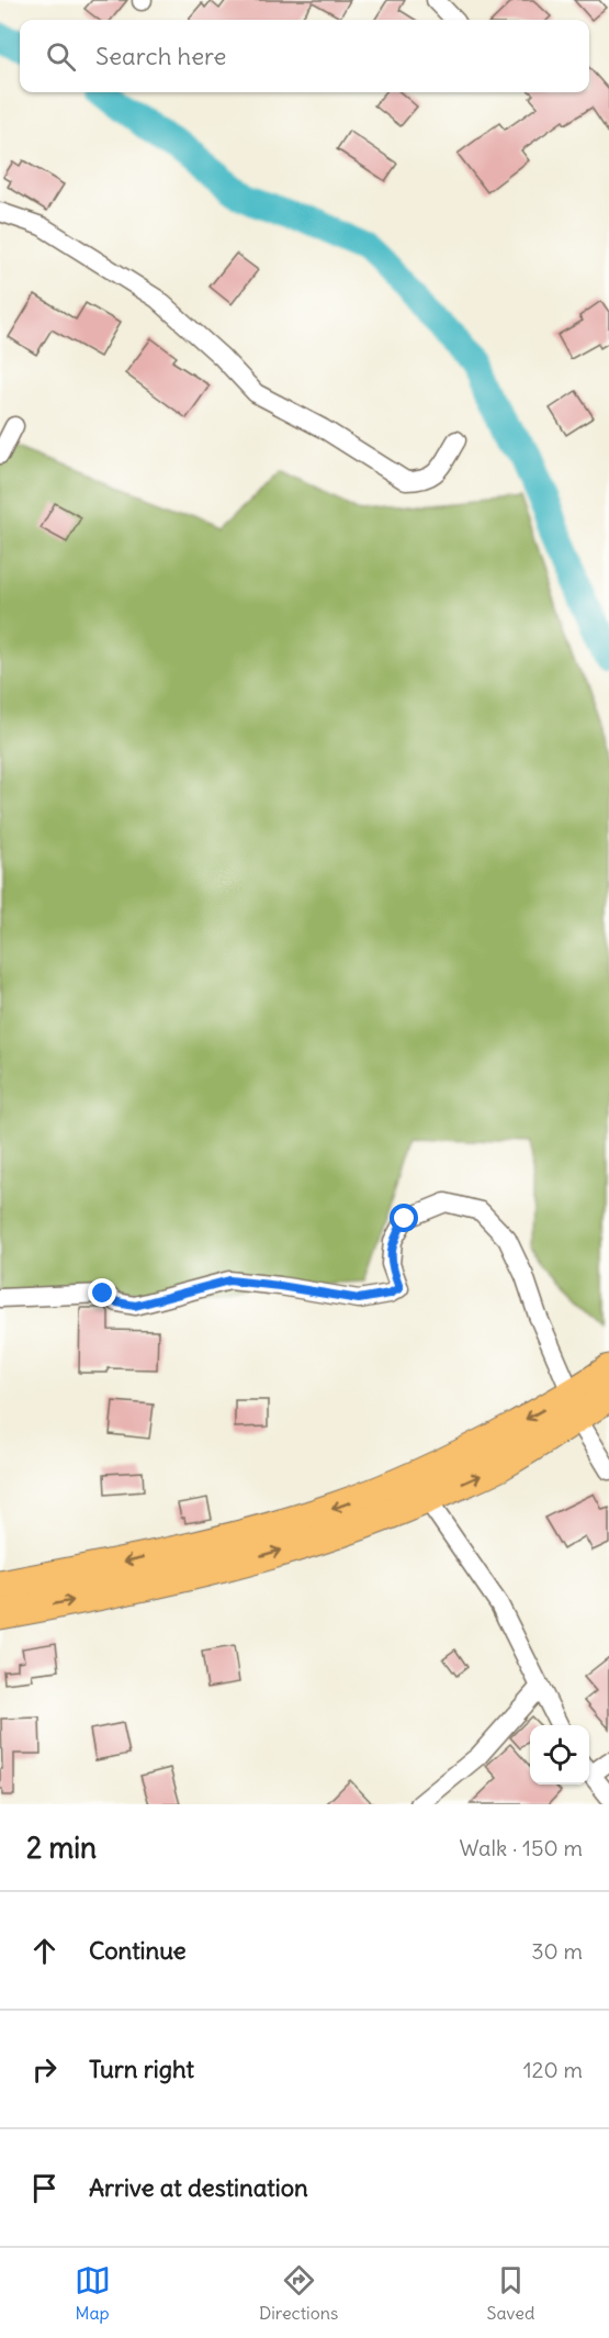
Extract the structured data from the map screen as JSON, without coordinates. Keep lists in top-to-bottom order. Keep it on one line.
{"page":{"search":"Search here","heading":["2 min","Walk · 150 m"],"list":[["Continue","30 m"],["Turn right","120 m"],"Arrive at destination"],"nav":["Map","Directions","Saved"]}}
